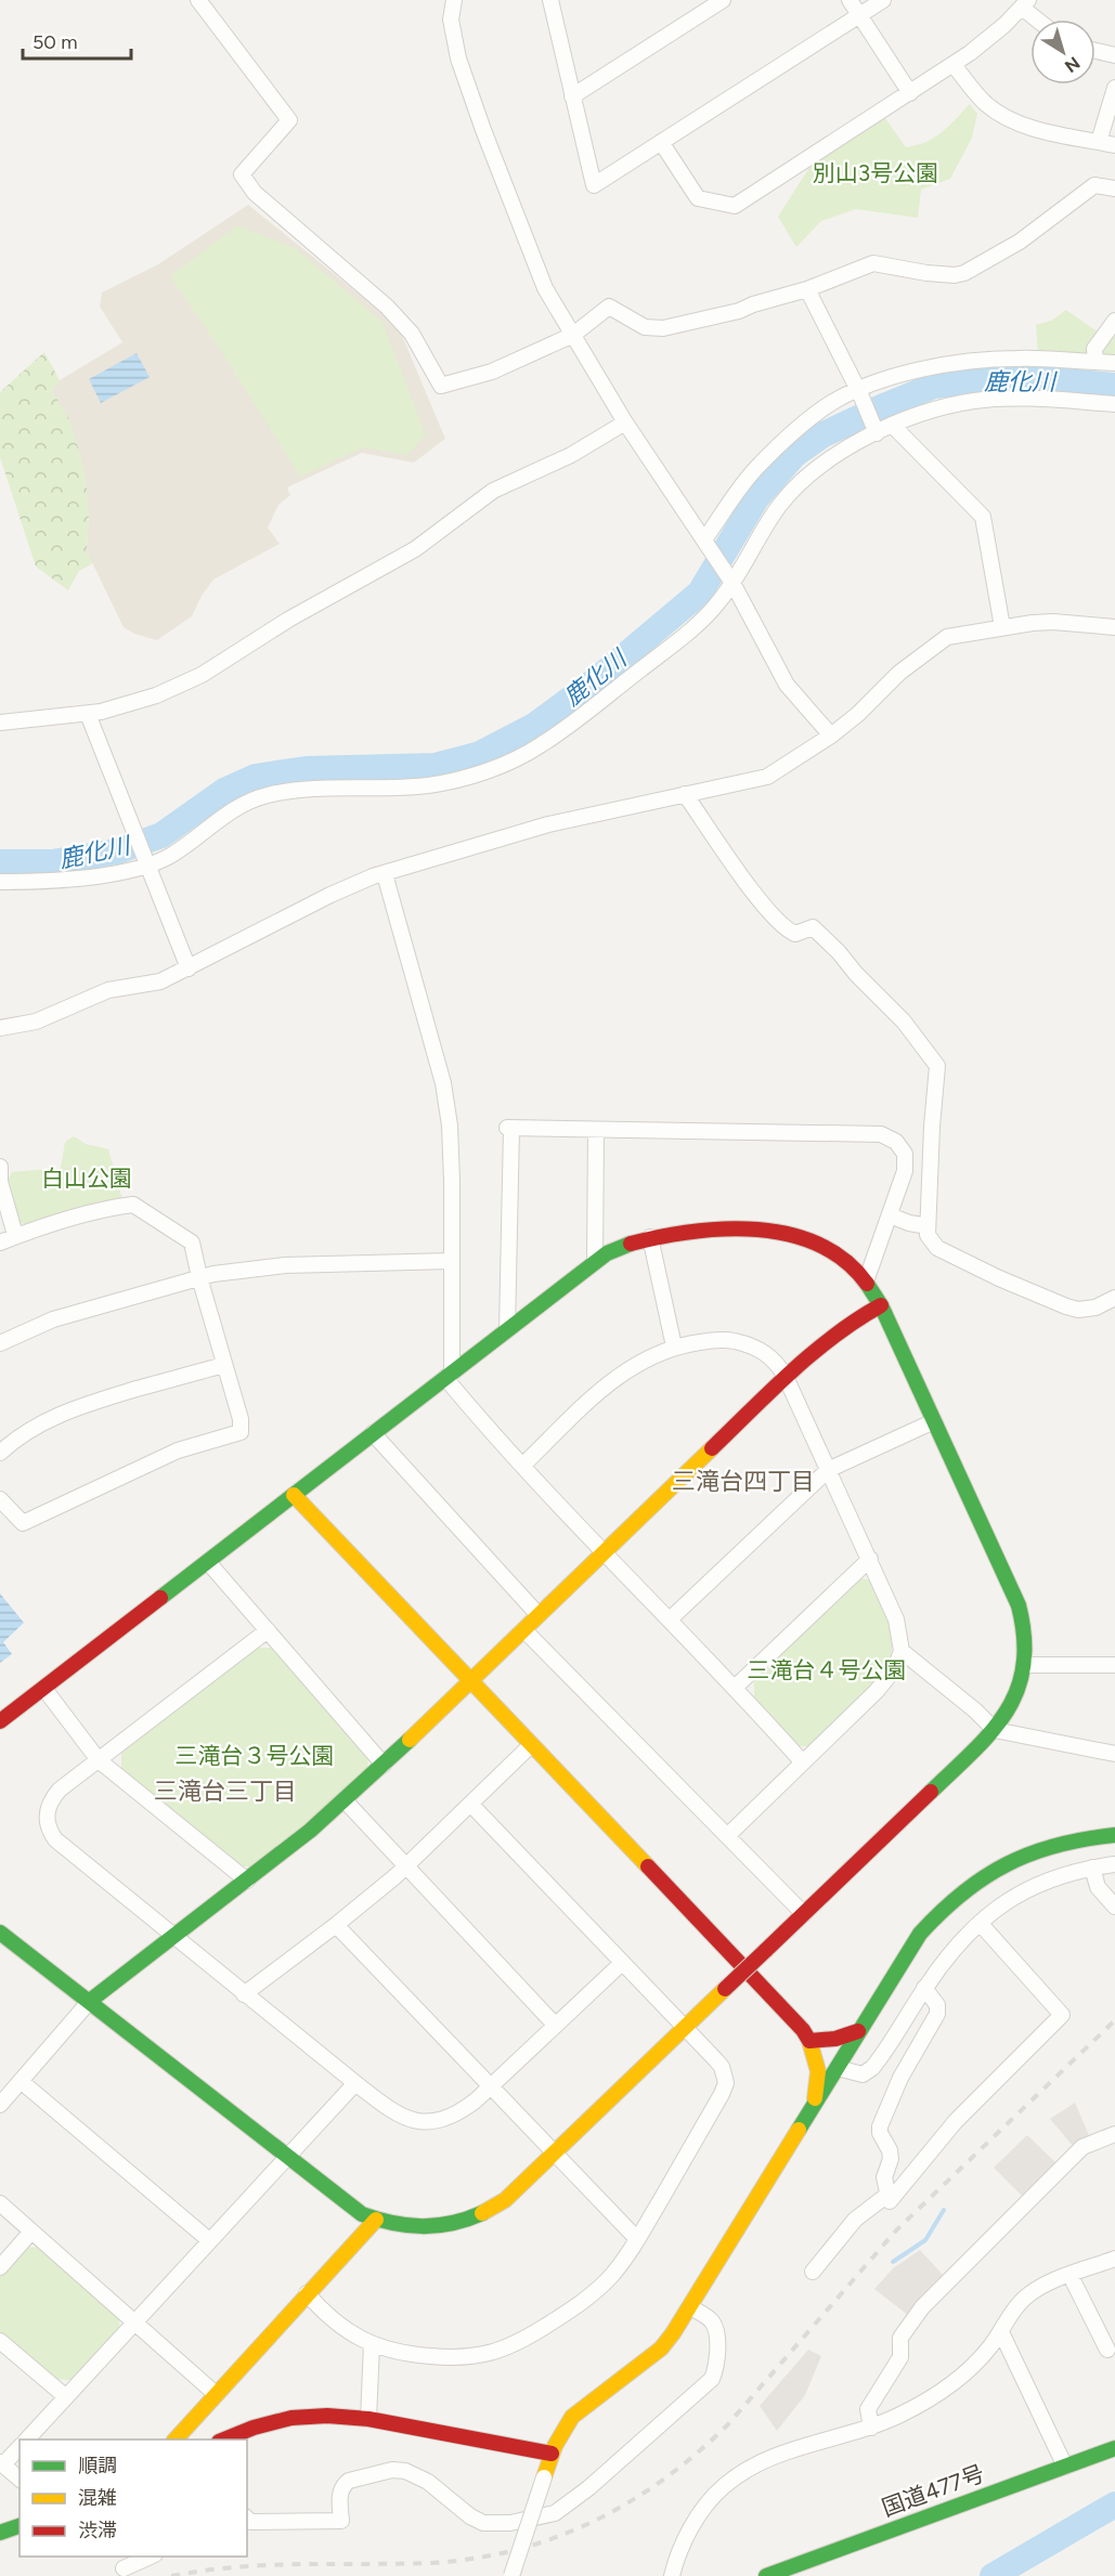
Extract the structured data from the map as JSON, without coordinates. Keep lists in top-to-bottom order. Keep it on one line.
{"streets":{"main road":["国道477号"]},"districts":["三滝台四丁目","三滝台三丁目"],"water":["鹿化川"],"parks":["別山3号公園","白山公園","三滝台４号公園","三滝台３号公園"],"legend":["順調","混雑","渋滞"],"scale_bar":"50 m","north":"bottom right"}
